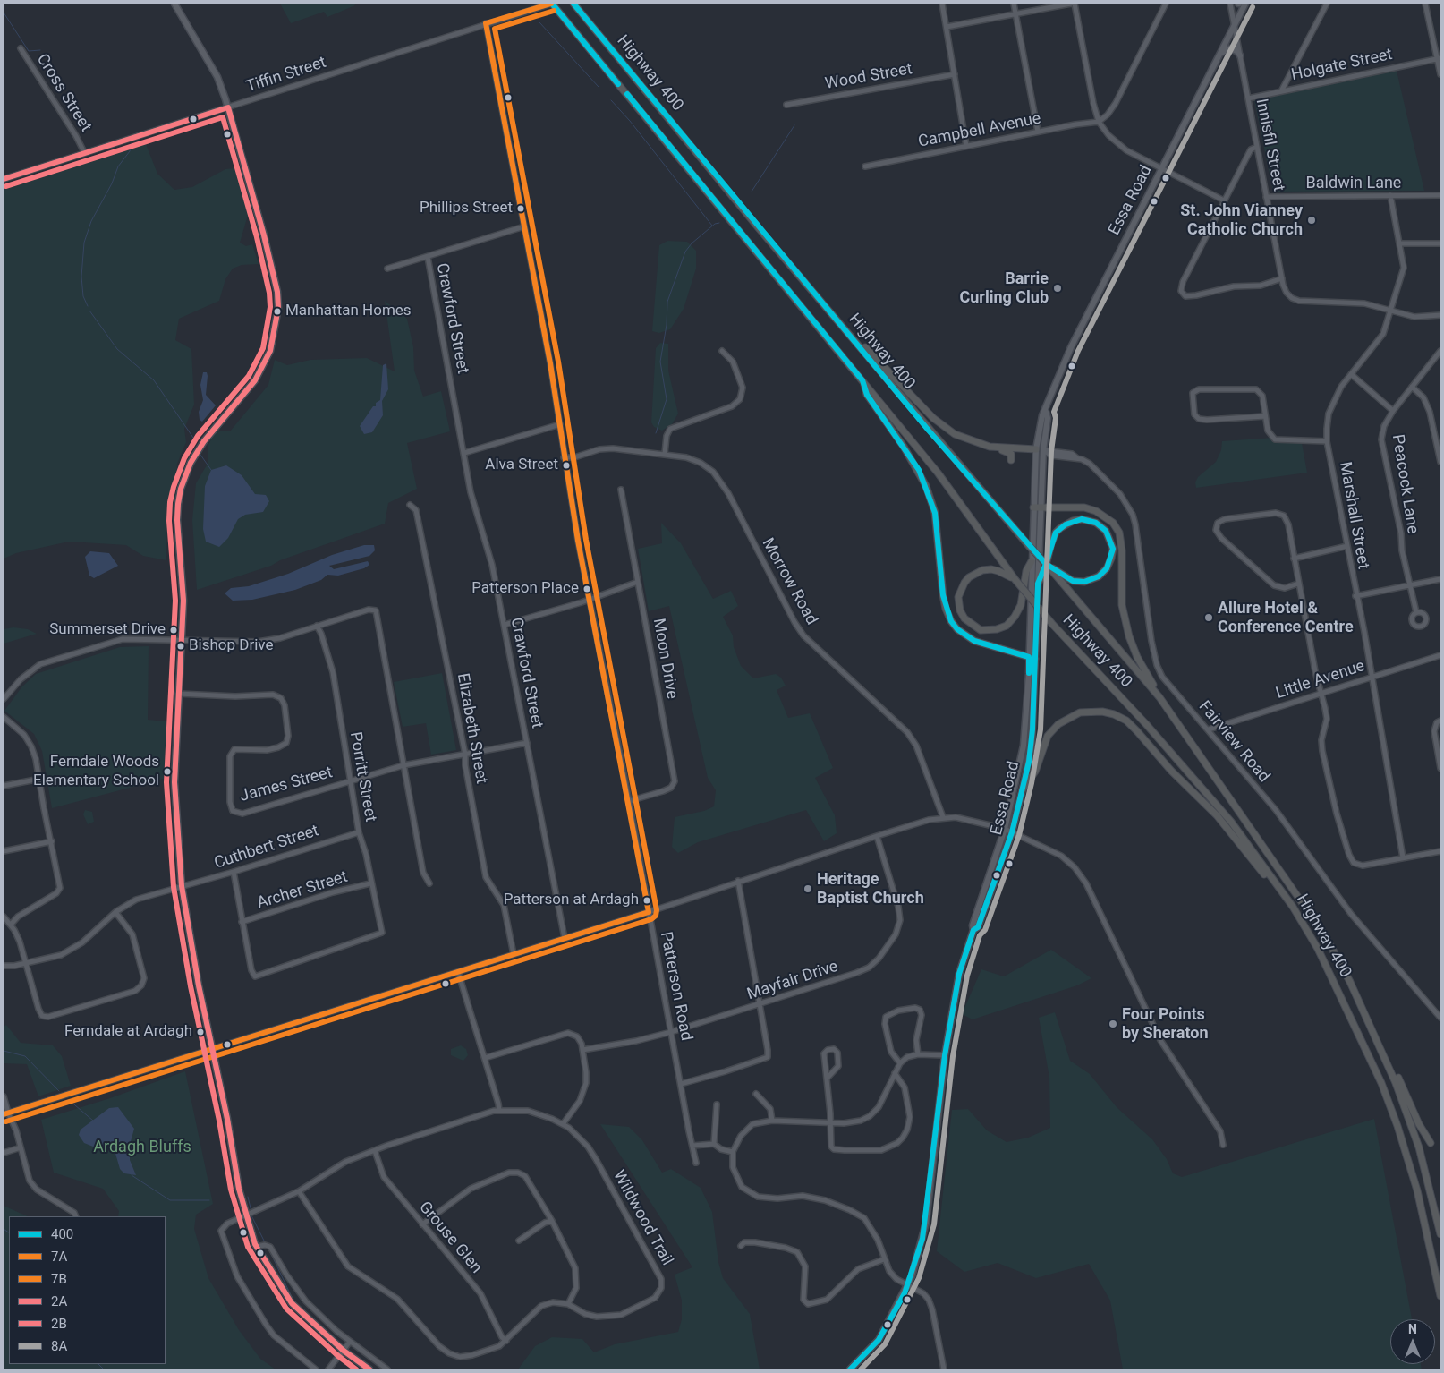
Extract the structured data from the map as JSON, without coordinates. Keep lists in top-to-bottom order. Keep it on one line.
{"streets":{"highway":["Highway 400"],"main road":["Essa Road"],"street":["Holgate Street","Tiffin Street","Wood Street","Cross Street","Campbell Avenue","Innisfil Street","Baldwin Lane","Crawford Street","Peacock Lane","Marshall Street","Morrow Road","Moon Drive","Little Avenue","Elizabeth Street","Fairview Road","Porritt Street","James Street","Cuthbert Street","Archer Street","Mayfair Drive","Patterson Road","Wildwood Trail","Grouse Glen"]},"crossings":[["Holgate Street","Innisfil Street"],["Highway 400","Tiffin Street"],["Tiffin Street","Cross Street"],["Tiffin Street","Patterson Road"],["Innisfil Street","Baldwin Lane"],["Innisfil Street","Essa Road"],["Innisfil Street","Marshall Street"],["Baldwin Lane","Marshall Street"],["Essa Road","Fairview Road"],["Crawford Street","James Street"],["Marshall Street","Little Avenue"],["Morrow Road","Patterson Road"],["Moon Drive","Patterson Road"],["Little Avenue","Fairview Road"],["Elizabeth Street","James Street"],["Porritt Street","James Street"],["Porritt Street","Cuthbert Street"],["Porritt Street","Archer Street"],["Mayfair Drive","Patterson Road"],["Wildwood Trail","Grouse Glen"]],"parks":["Ardagh Bluffs"],"places":["Phillips Street","St. John Vianney Catholic Church","Barrie Curling Club","Manhattan Homes","Alva Street","Patterson Place","Allure Hotel & Conference Centre","Summerset Drive","Bishop Drive","Ferndale Woods Elementary School","Heritage Baptist Church","Patterson at Ardagh","Four Points by Sheraton","Ferndale at Ardagh"],"lines":["transit line 400","transit line 7A","transit line 8A","transit line 7B","transit line 2A","transit line 2B"],"legend":["400","7A","7B","2A","2B","8A"],"north":"top"}
